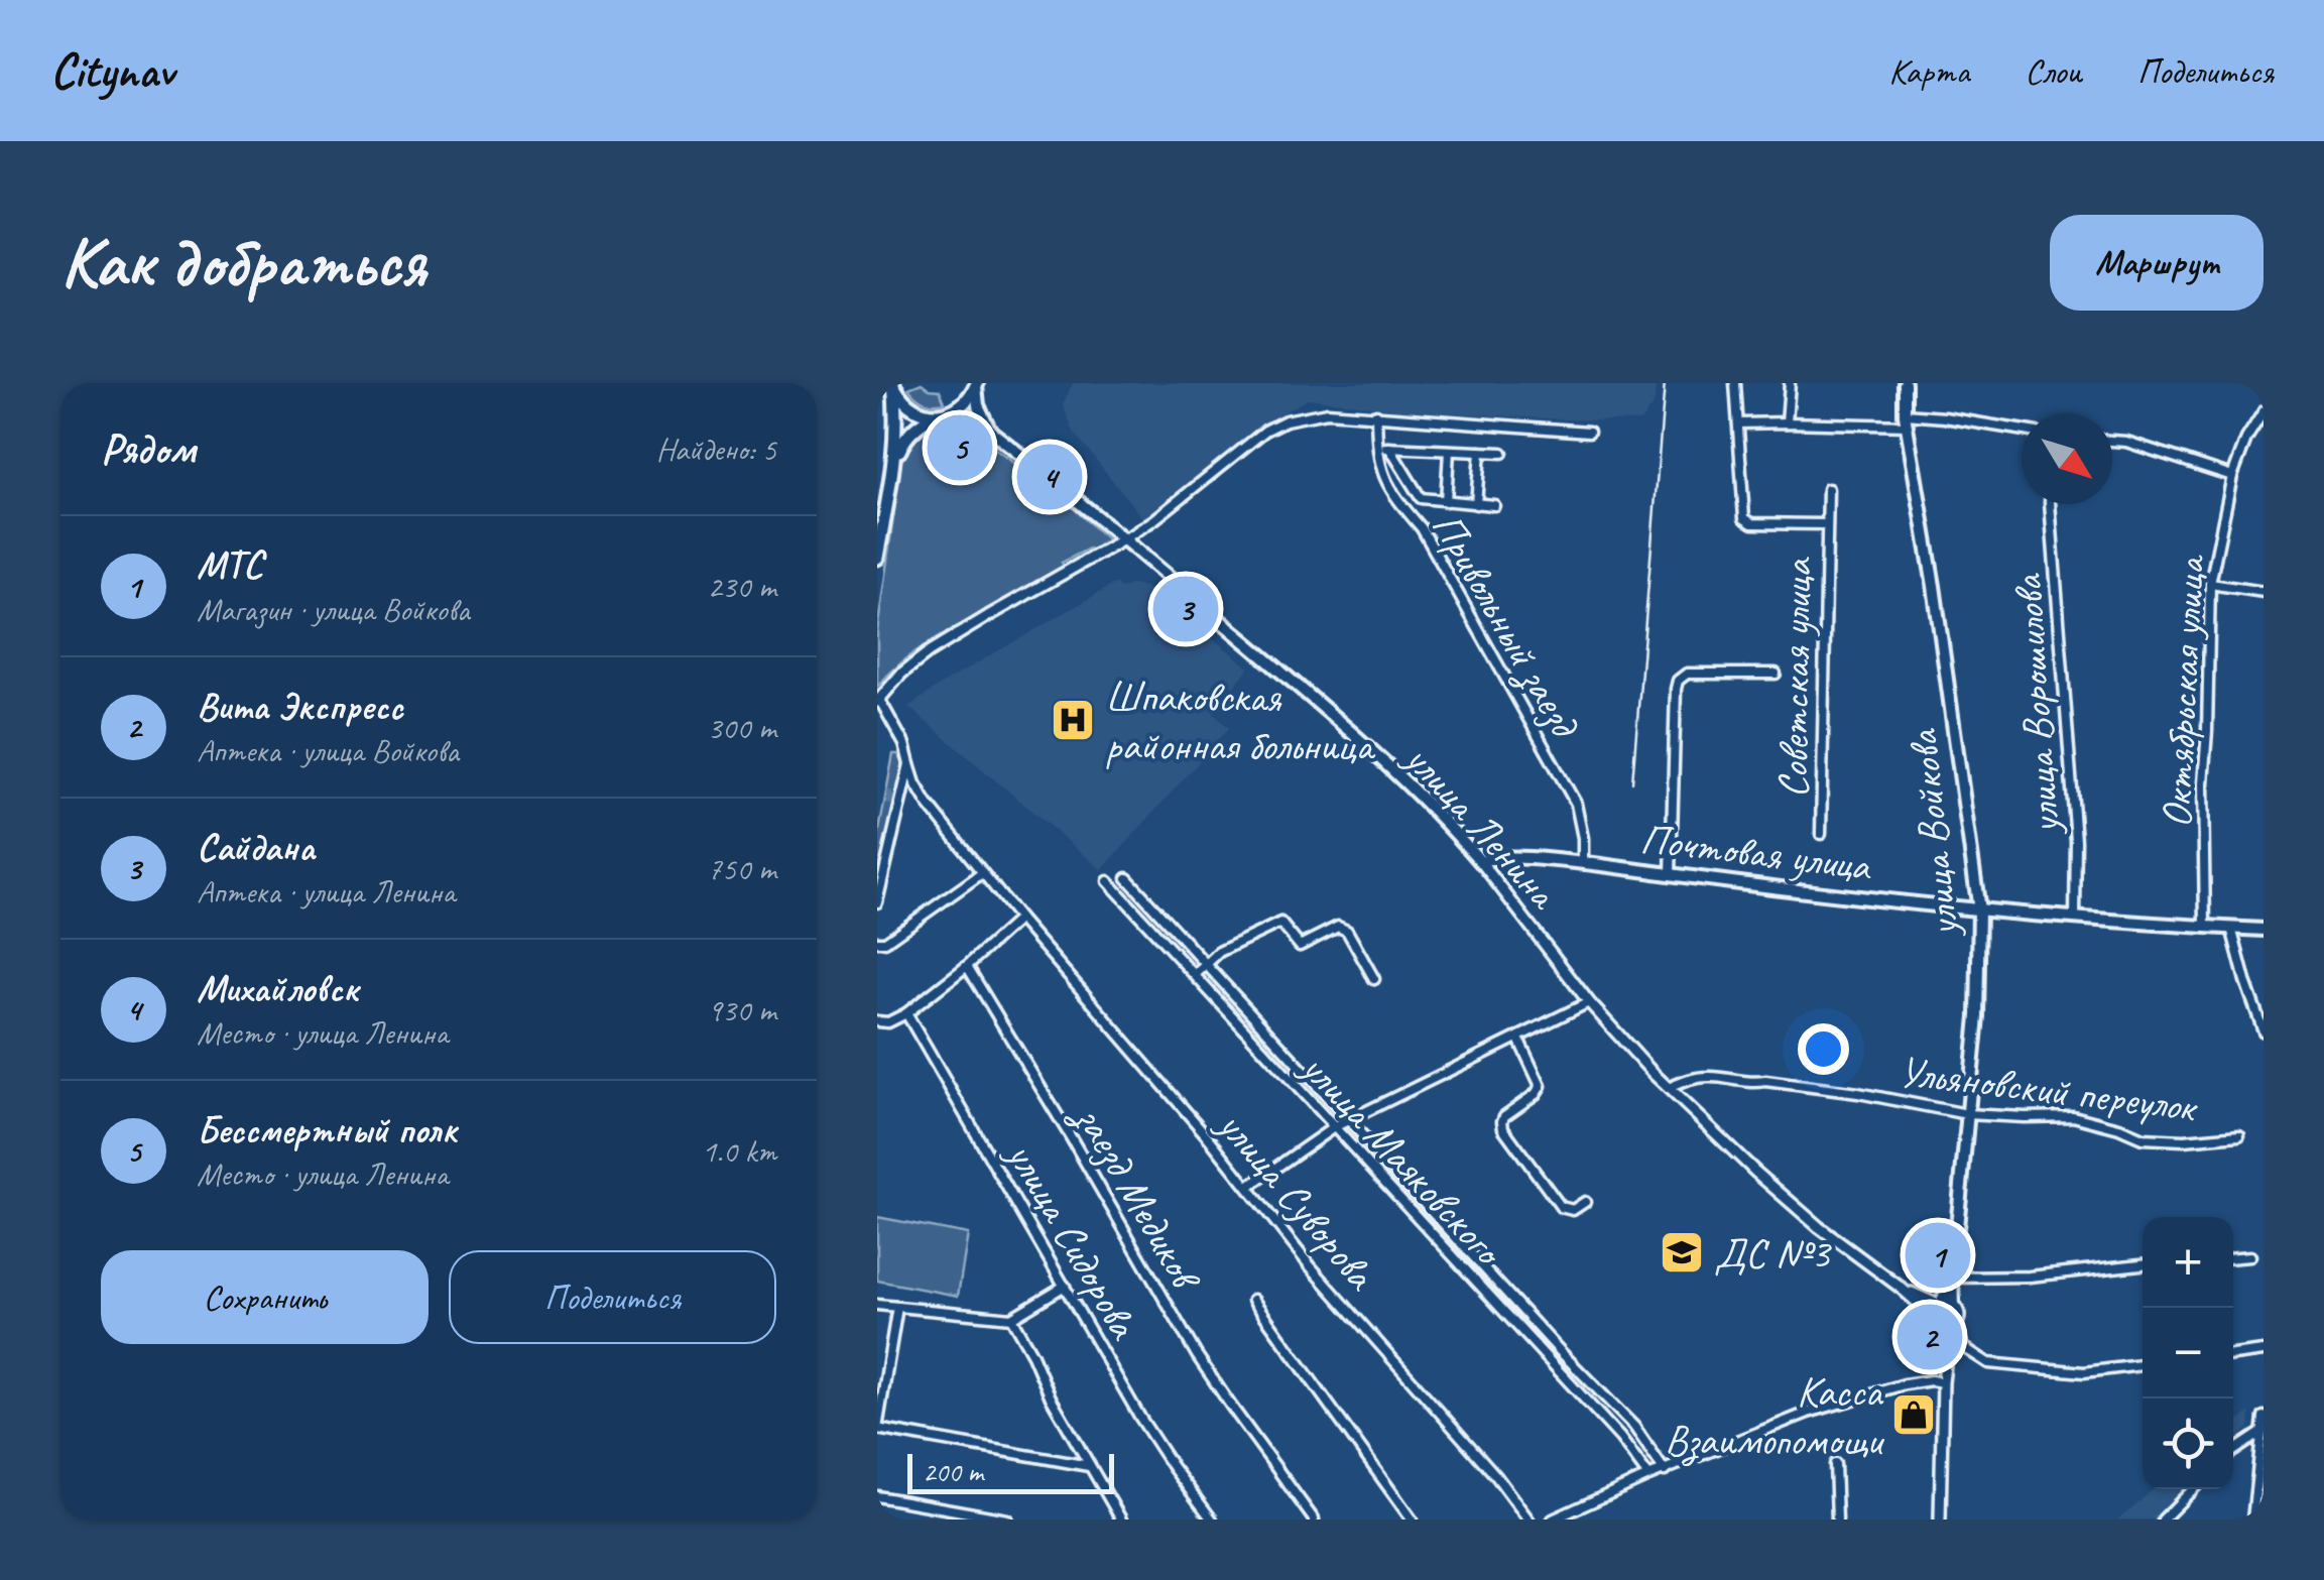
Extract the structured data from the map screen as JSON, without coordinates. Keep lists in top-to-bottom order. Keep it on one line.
{"streets":{"main road":["улица Ленина","улица Войкова","Почтовая улица"],"street":["Привольный заезд","Советская улица","Октябрьская улица","улица Ворошилова","Ульяновский переулок","улица Маяковского","заезд Медиков","улица Суворова","улица Сидорова"]},"crossings":[["Привольный заезд","Почтовая улица"],["Октябрьская улица","Почтовая улица"],["улица Ворошилова","Почтовая улица"],["улица Ленина","улица Войкова"],["улица Ленина","Почтовая улица"],["улица Ленина","Ульяновский переулок"],["улица Войкова","Почтовая улица"],["улица Войкова","Ульяновский переулок"]],"places":{"hospital":["Шпаковская районная больница"],"school or university":["ДС №3"],"shop":["Касса Взаимопомощи"]},"scale_bar":"200 m","north":"bottom right","page":{"header":"Citynav","nav":["Карта","Слои","Поделиться"],"buttons":["Маршрут",["Сохранить","Поделиться"]],"title":"Как добраться","heading":["Рядом","Найдено: 5"],"pins":["5","4","3","1","2"],"list":[{"mark":"1","name":"МТС","note":"Магазин · улица Войкова","value":"230 m"},{"mark":"2","name":"Вита Экспресс","note":"Аптека · улица Войкова","value":"300 m"},{"mark":"3","name":"Сайдана","note":"Аптека · улица Ленина","value":"750 m"},{"mark":"4","name":"Михайловск","note":"Место · улица Ленина","value":"930 m"},{"mark":"5","name":"Бессмертный полк","note":"Место · улица Ленина","value":"1.0 km"}],"map_buttons":["+","−"],"scale":"200 m"}}
